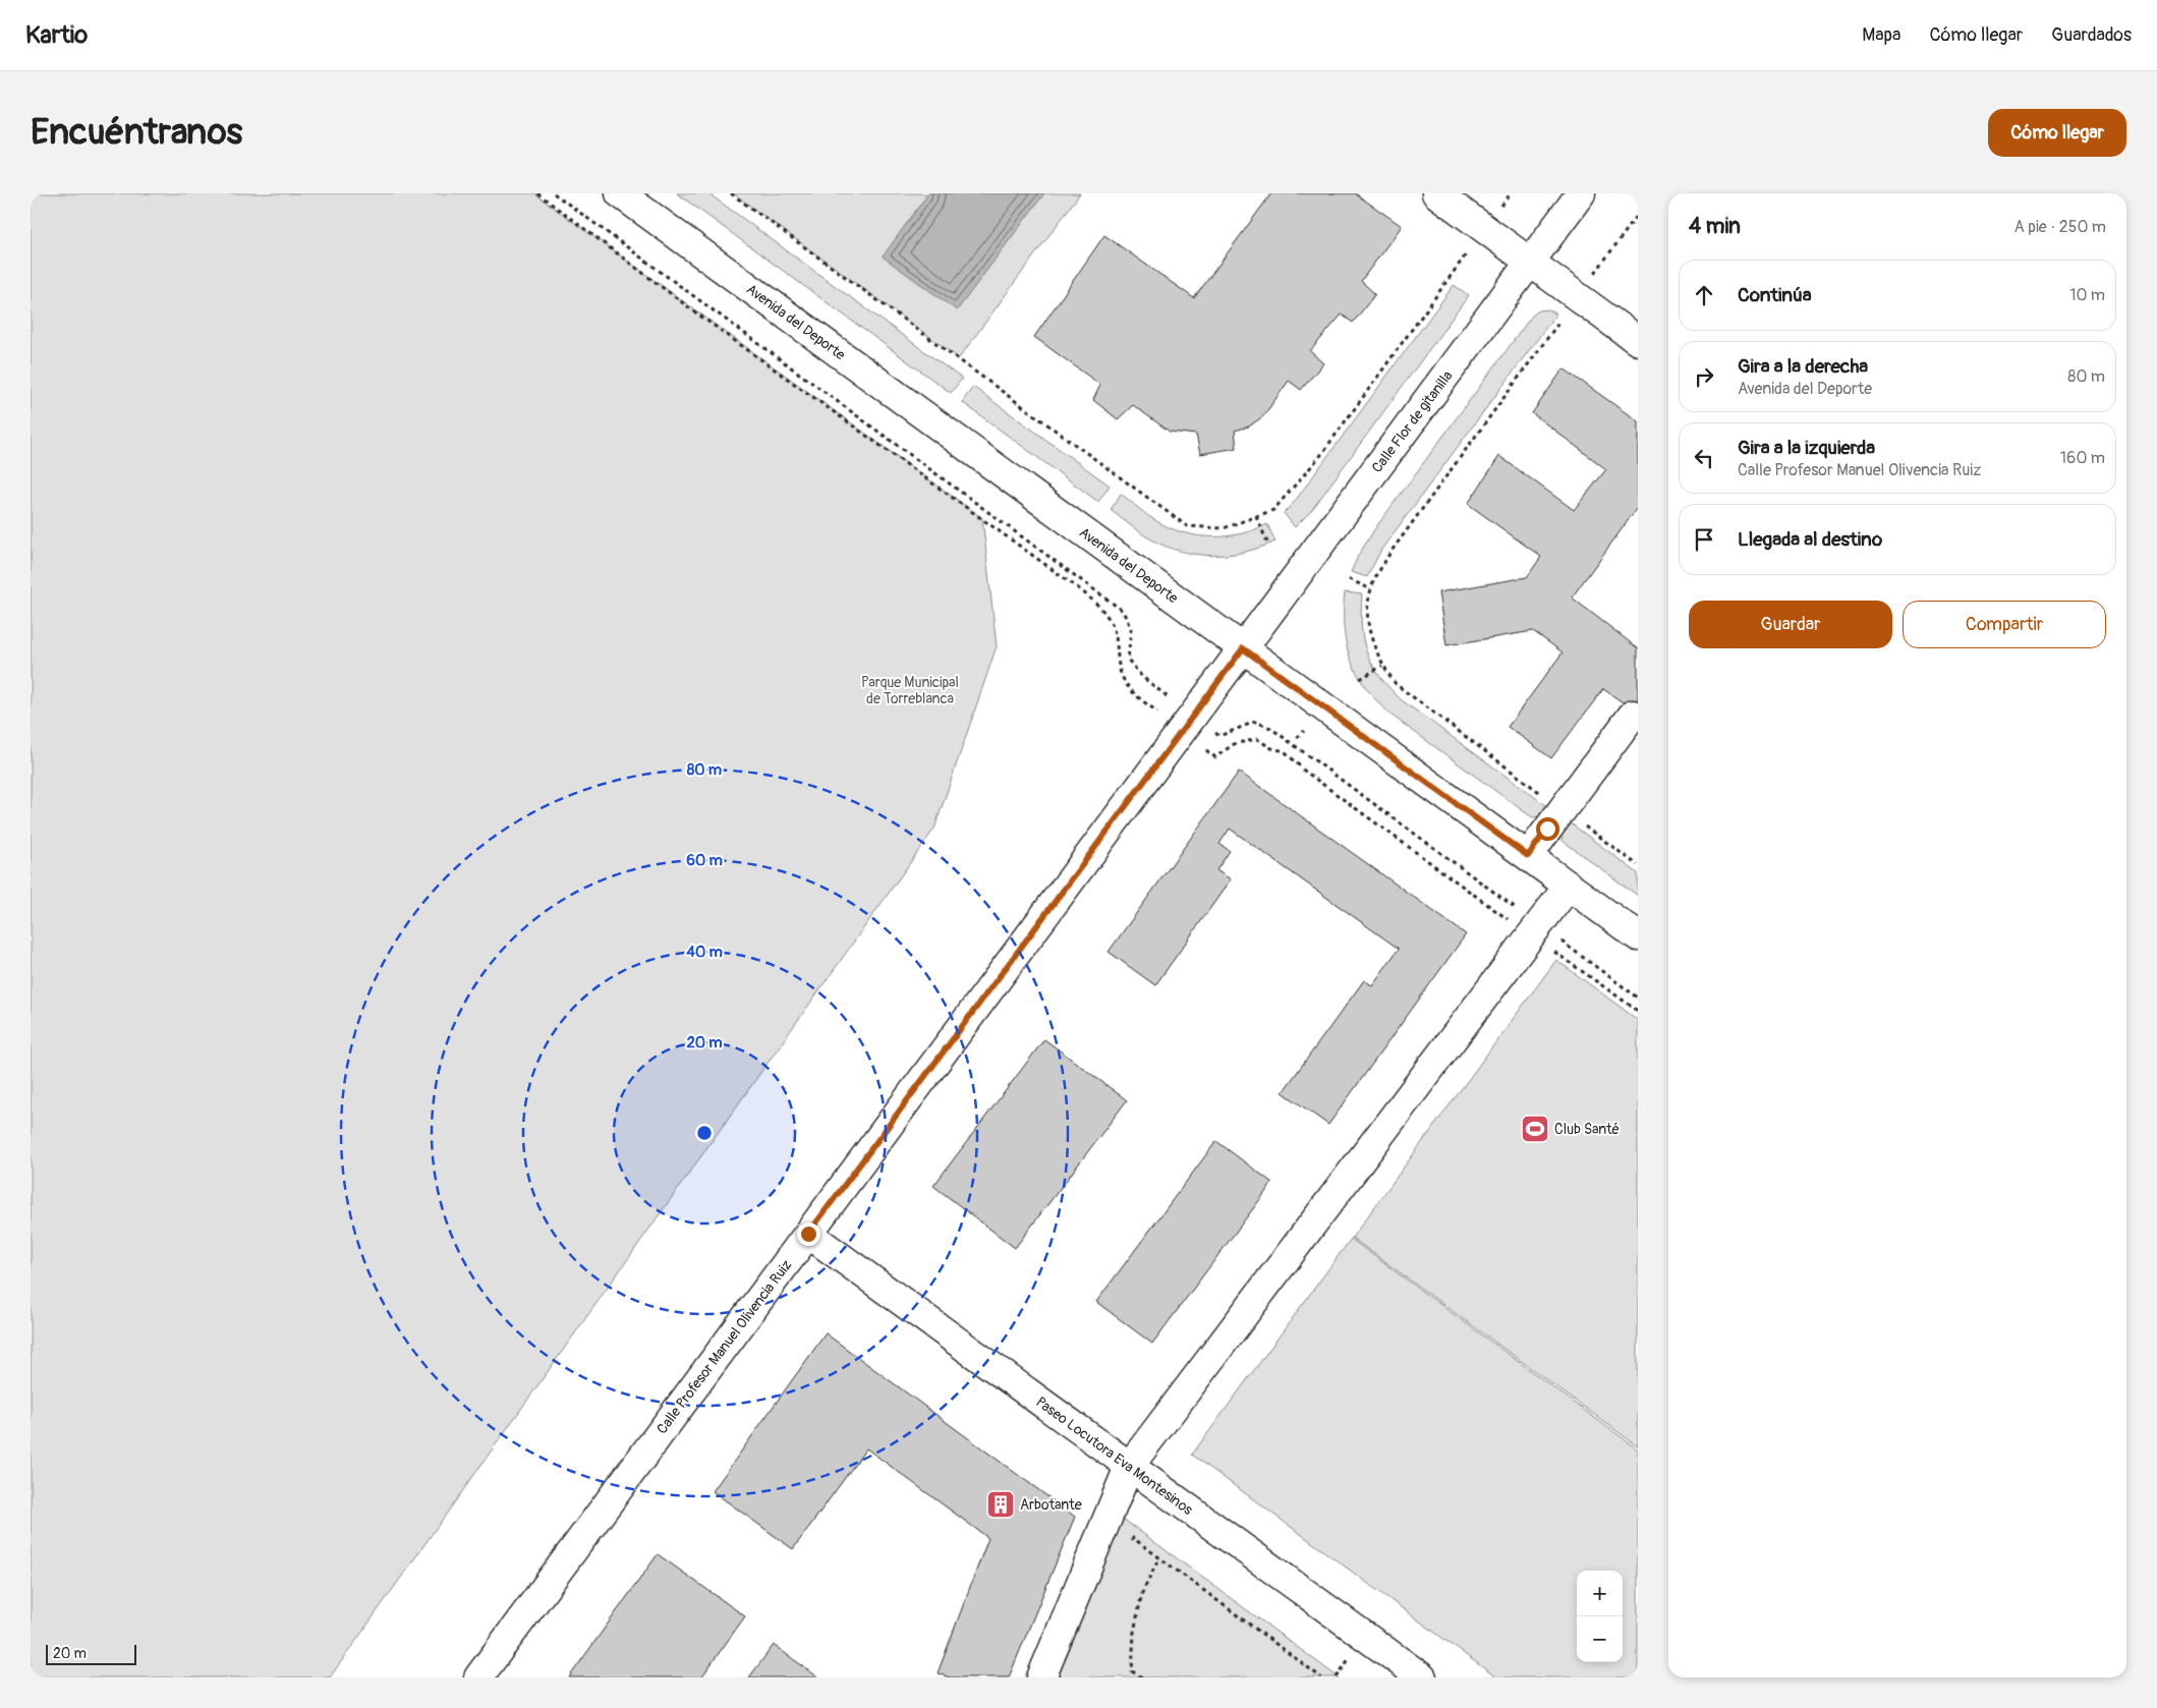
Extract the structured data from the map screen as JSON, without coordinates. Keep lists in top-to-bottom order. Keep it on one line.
{"streets":{"street":["Avenida del Deporte","Calle Flor de gitanilla","Calle Profesor Manuel Olivencia Ruiz","Paseo Locutora Eva Montesinos"]},"crossings":[["Avenida del Deporte","Calle Flor de gitanilla"],["Avenida del Deporte","Calle Profesor Manuel Olivencia Ruiz"],["Calle Flor de gitanilla","Calle Profesor Manuel Olivencia Ruiz"],["Calle Profesor Manuel Olivencia Ruiz","Paseo Locutora Eva Montesinos"]],"parks":["Parque Municipal de Torreblanca"],"places":{"sports":["Club Santé"],"building":["Arbotante"]},"scale_bar":"20 m","page":{"header":"Kartio","nav":["Mapa","Cómo llegar","Guardados"],"buttons":["Cómo llegar",["Guardar","Compartir"]],"title":"Encuéntranos","heading":["4 min","A pie · 250 m"],"list":[["Continúa","10 m"],["Gira a la derecha","Avenida del Deporte","80 m"],["Gira a la izquierda","Calle Profesor Manuel Olivencia Ruiz","160 m"],"Llegada al destino"],"map_buttons":["+","−"],"scale":"20 m"},"rings":["80 m","60 m","40 m","20 m"]}
